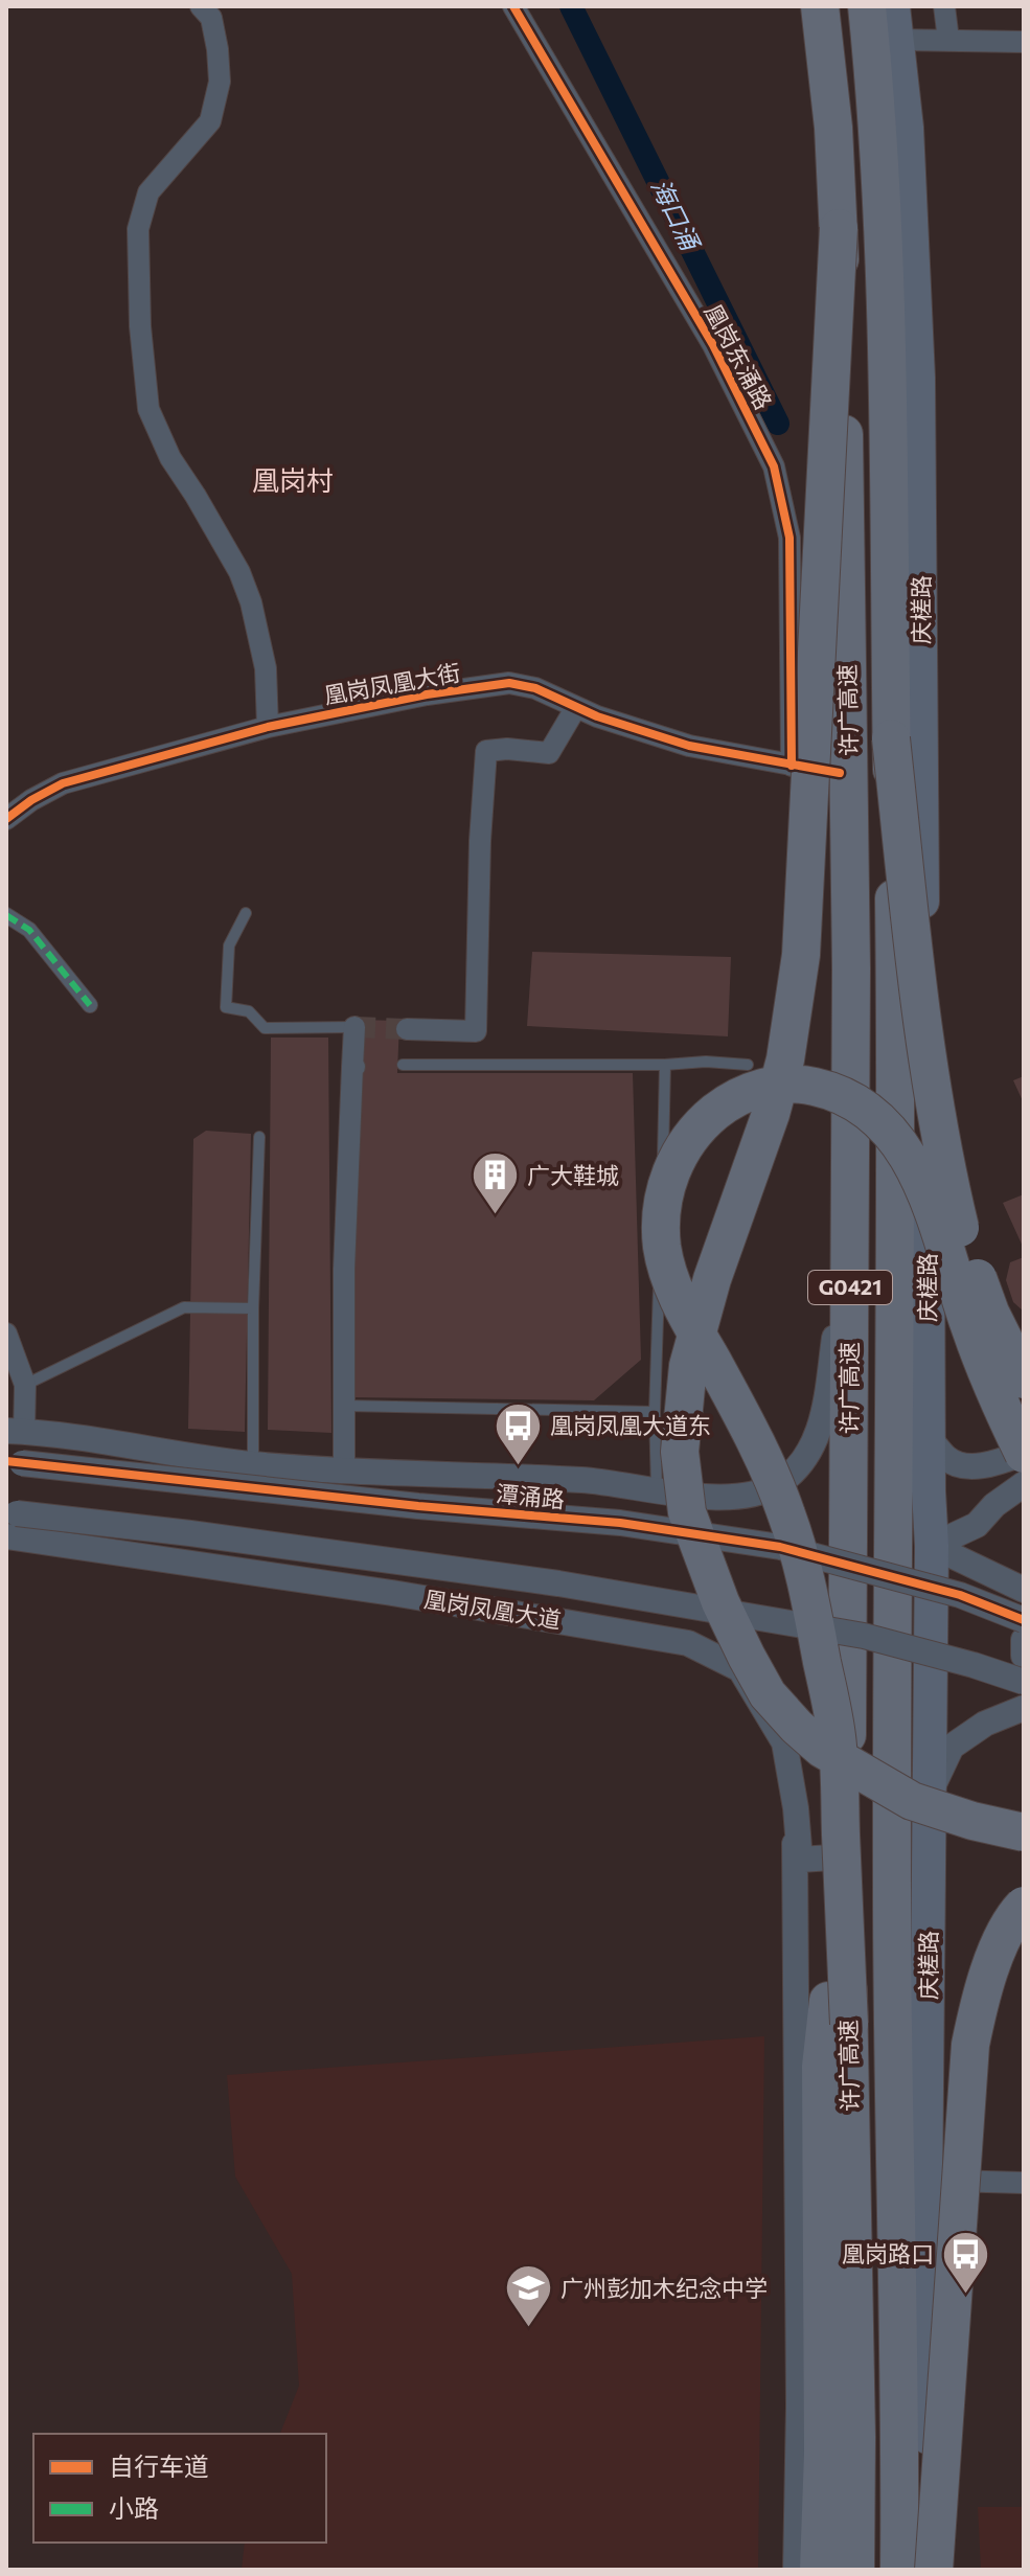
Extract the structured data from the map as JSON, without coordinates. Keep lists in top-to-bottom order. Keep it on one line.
{"streets":{"highway":["许广高速","G0421"],"main road":["庆槎路"],"street":["凰岗东涌路","凰岗凤凰大街","潭涌路","凰岗凤凰大道"]},"crossings":[["凰岗东涌路","凰岗凤凰大街"]],"districts":["凰岗村"],"water":["海口涌"],"places":{"building":["广大鞋城"],"bus stop":["凰岗凤凰大道东","凰岗路口"],"school or university":["广州彭加木纪念中学"]},"legend":["自行车道","小路"]}
